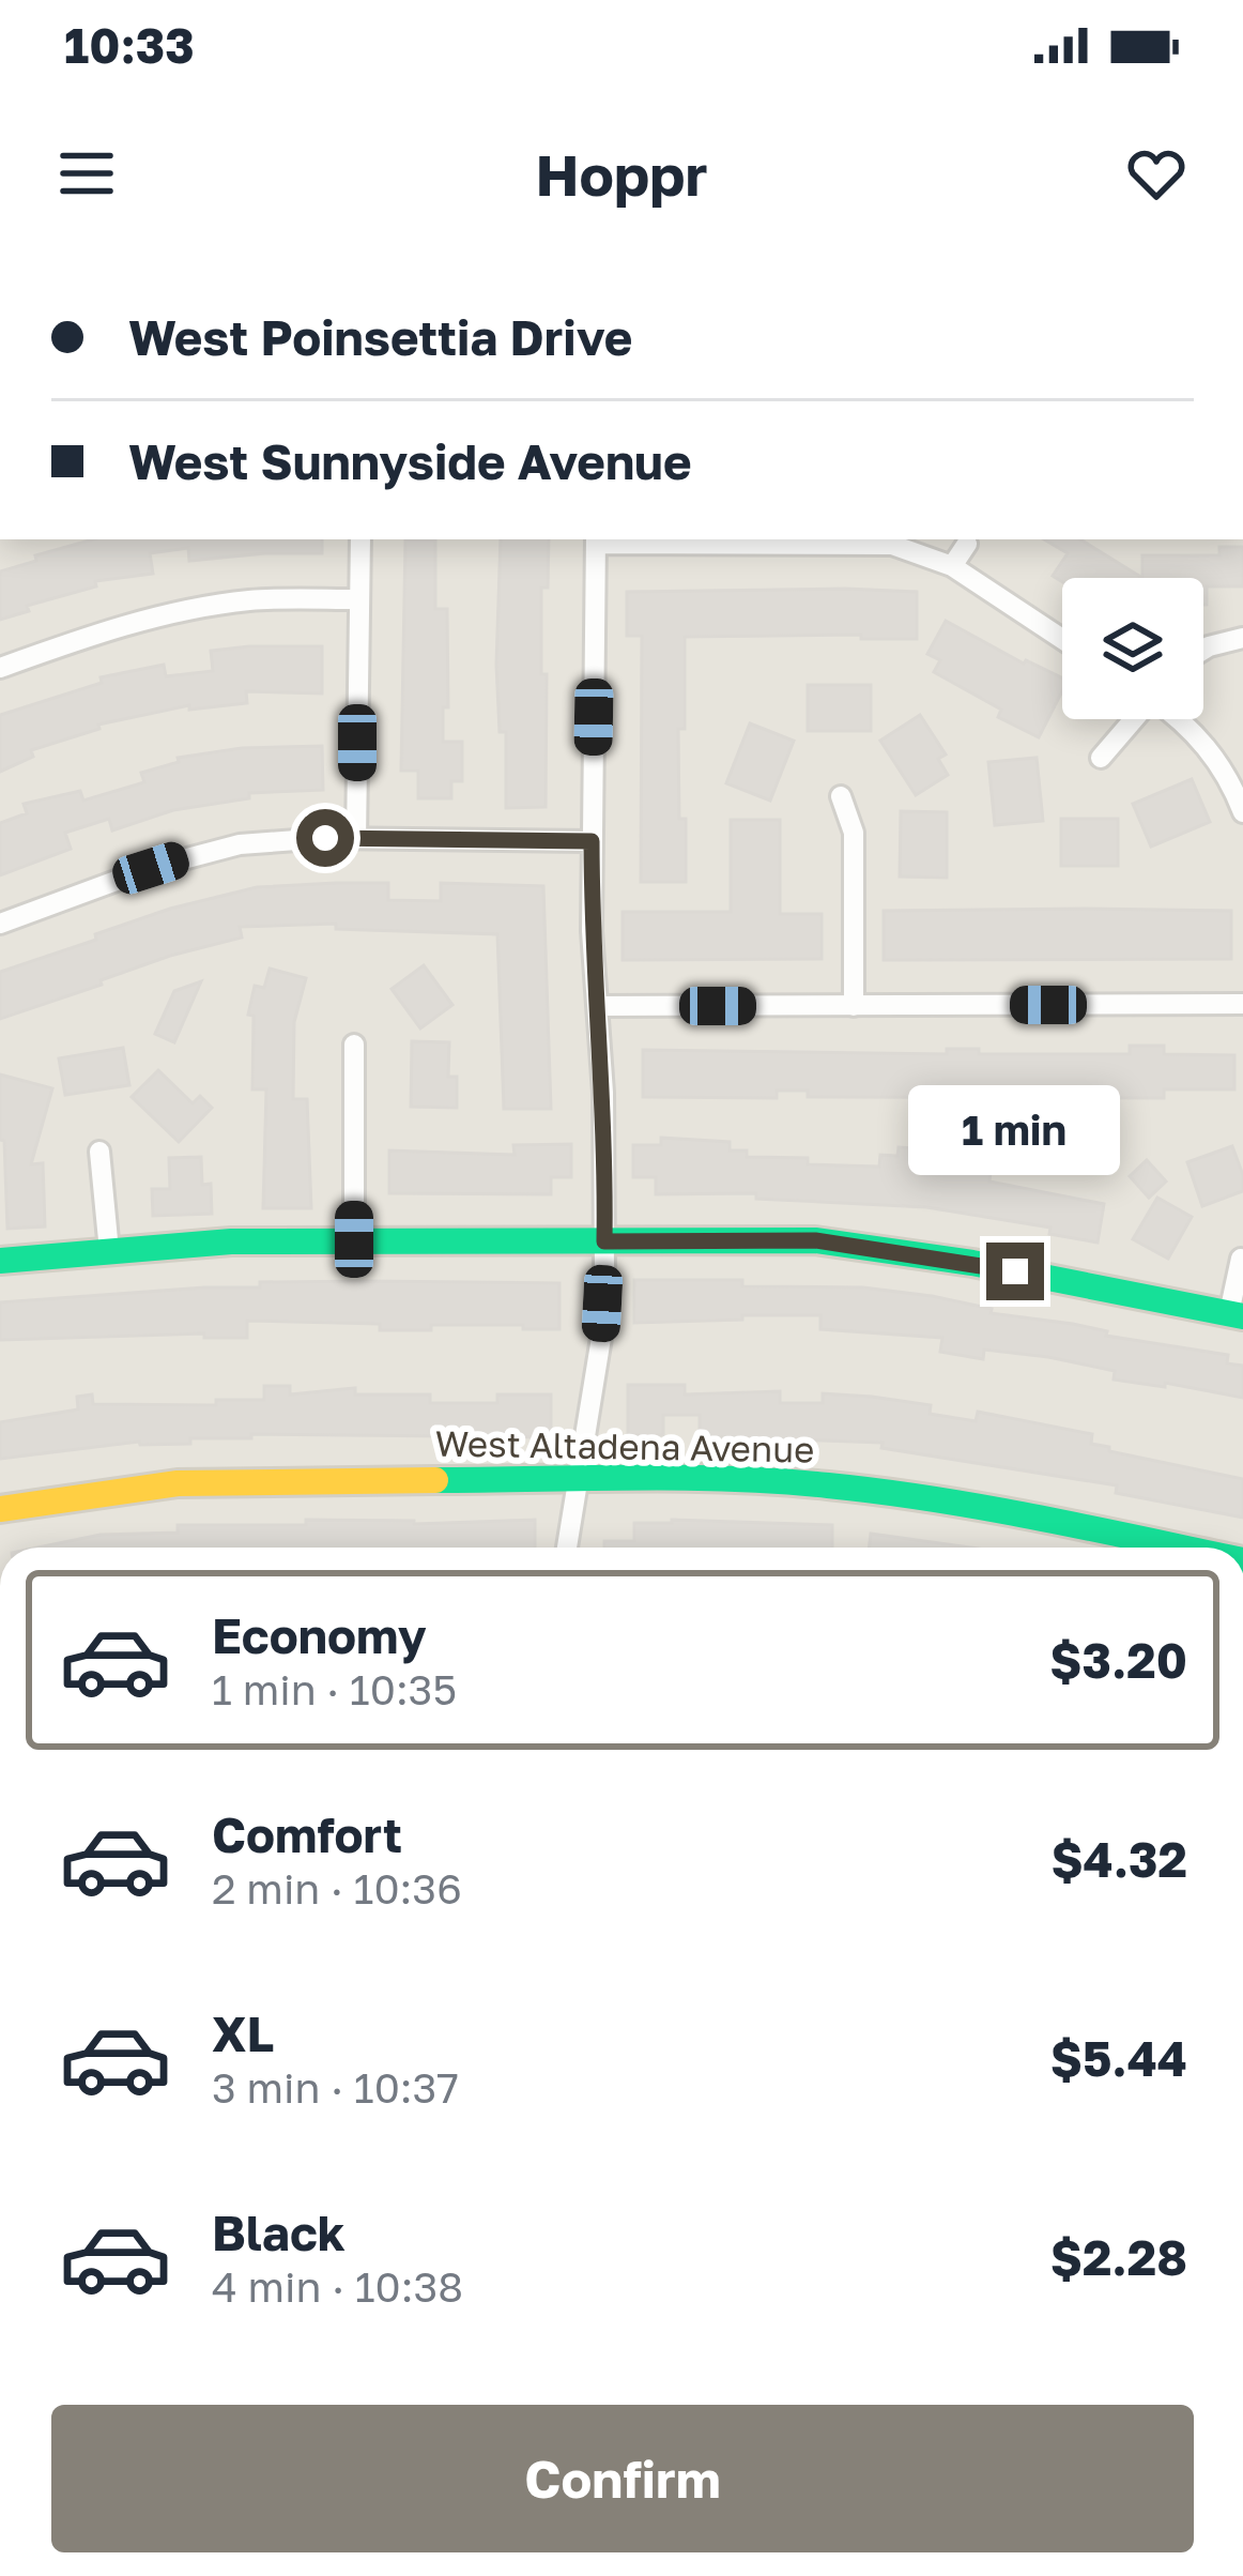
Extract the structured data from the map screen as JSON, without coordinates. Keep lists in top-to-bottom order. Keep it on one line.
{"streets":{"street":["West Altadena Avenue"]},"page":{"status":"10:33","header":"Hoppr","banner":["West Poinsettia Drive","West Sunnyside Avenue"],"bubble":"1 min","list":[{"name":"Economy","note":"1 min · 10:35","value":"$3.20"},{"name":"Comfort","note":"2 min · 10:36","value":"$4.32"},{"name":"XL","note":"3 min · 10:37","value":"$5.44"},{"name":"Black","note":"4 min · 10:38","value":"$2.28"}],"buttons":"Confirm"}}
